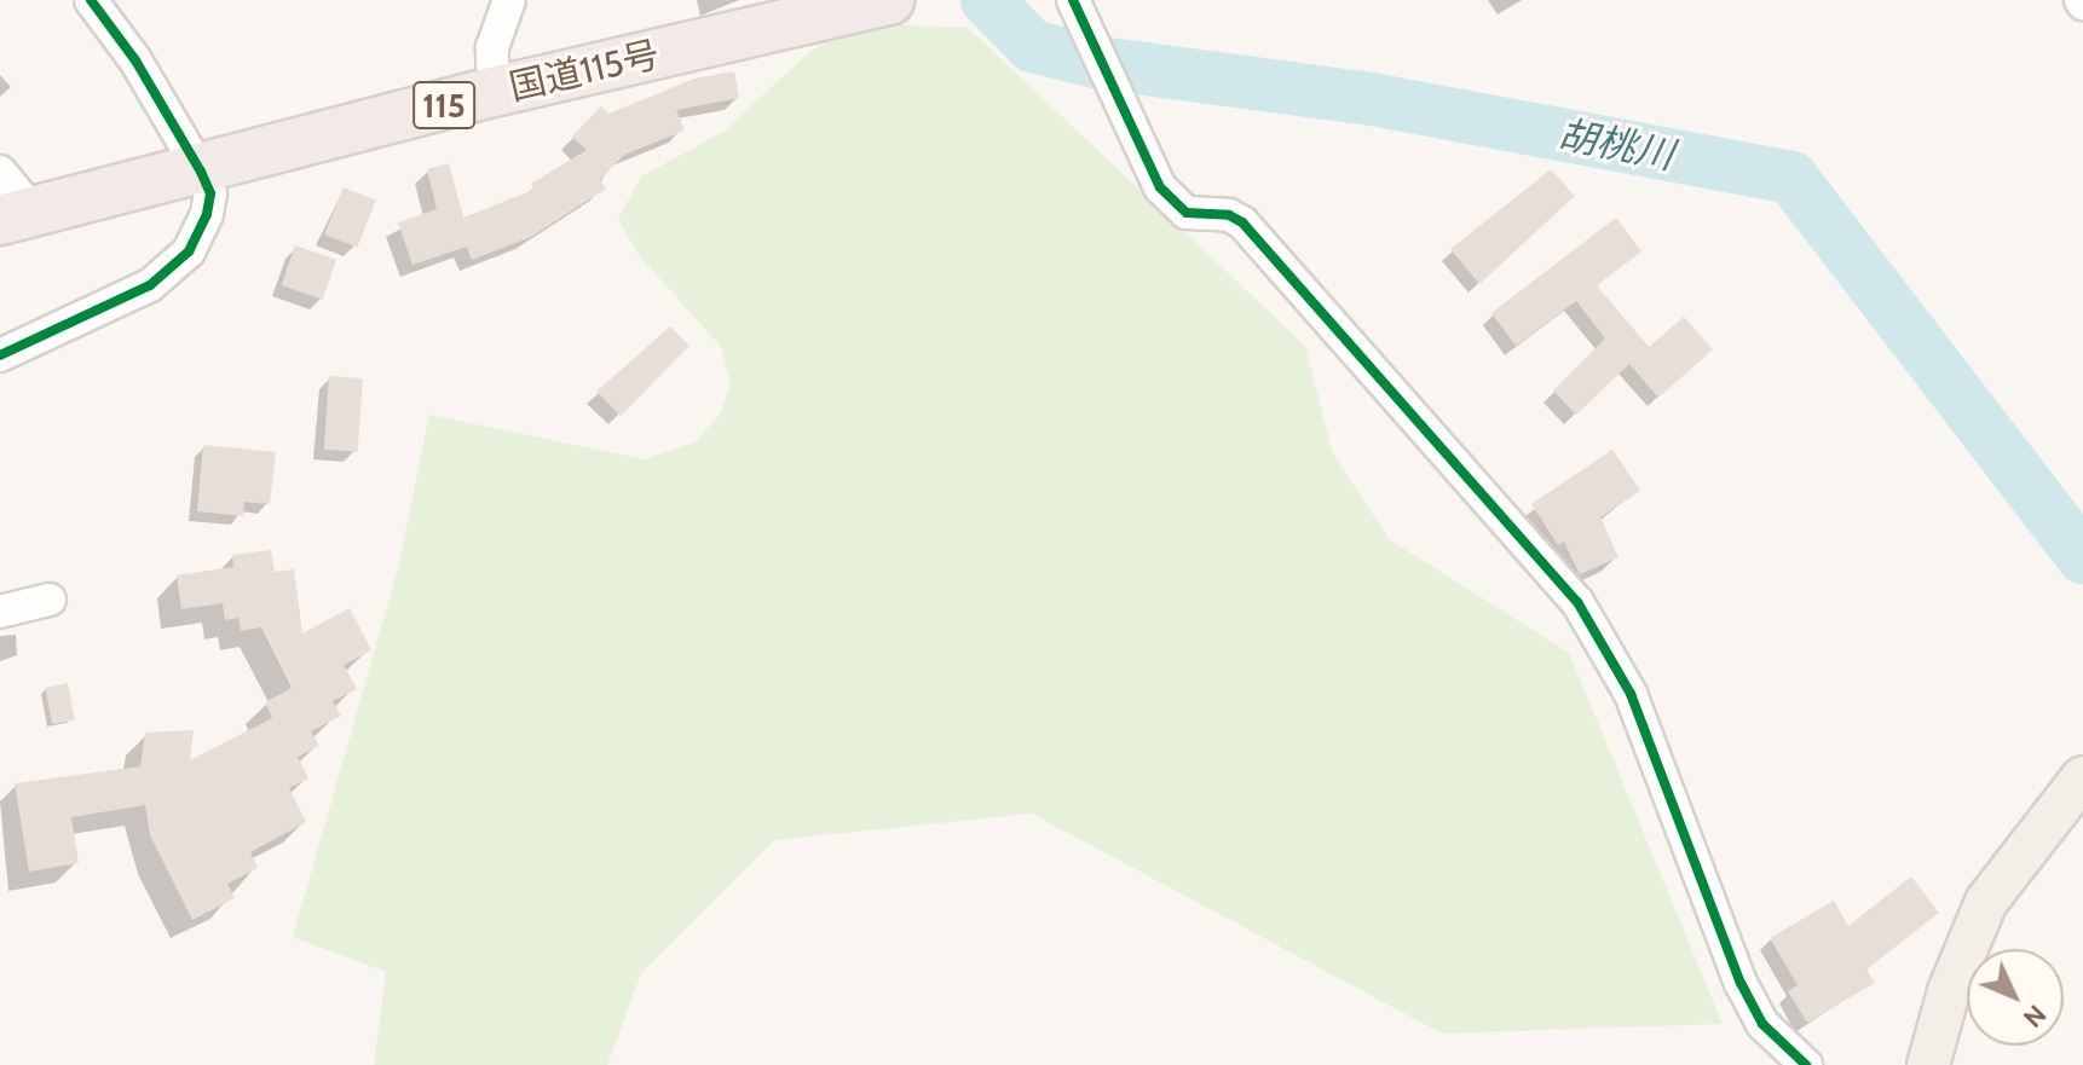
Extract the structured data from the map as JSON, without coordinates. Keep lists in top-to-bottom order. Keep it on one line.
{"streets":{"highway":["国道115号","115"]},"water":["胡桃川"],"north":"bottom right"}
